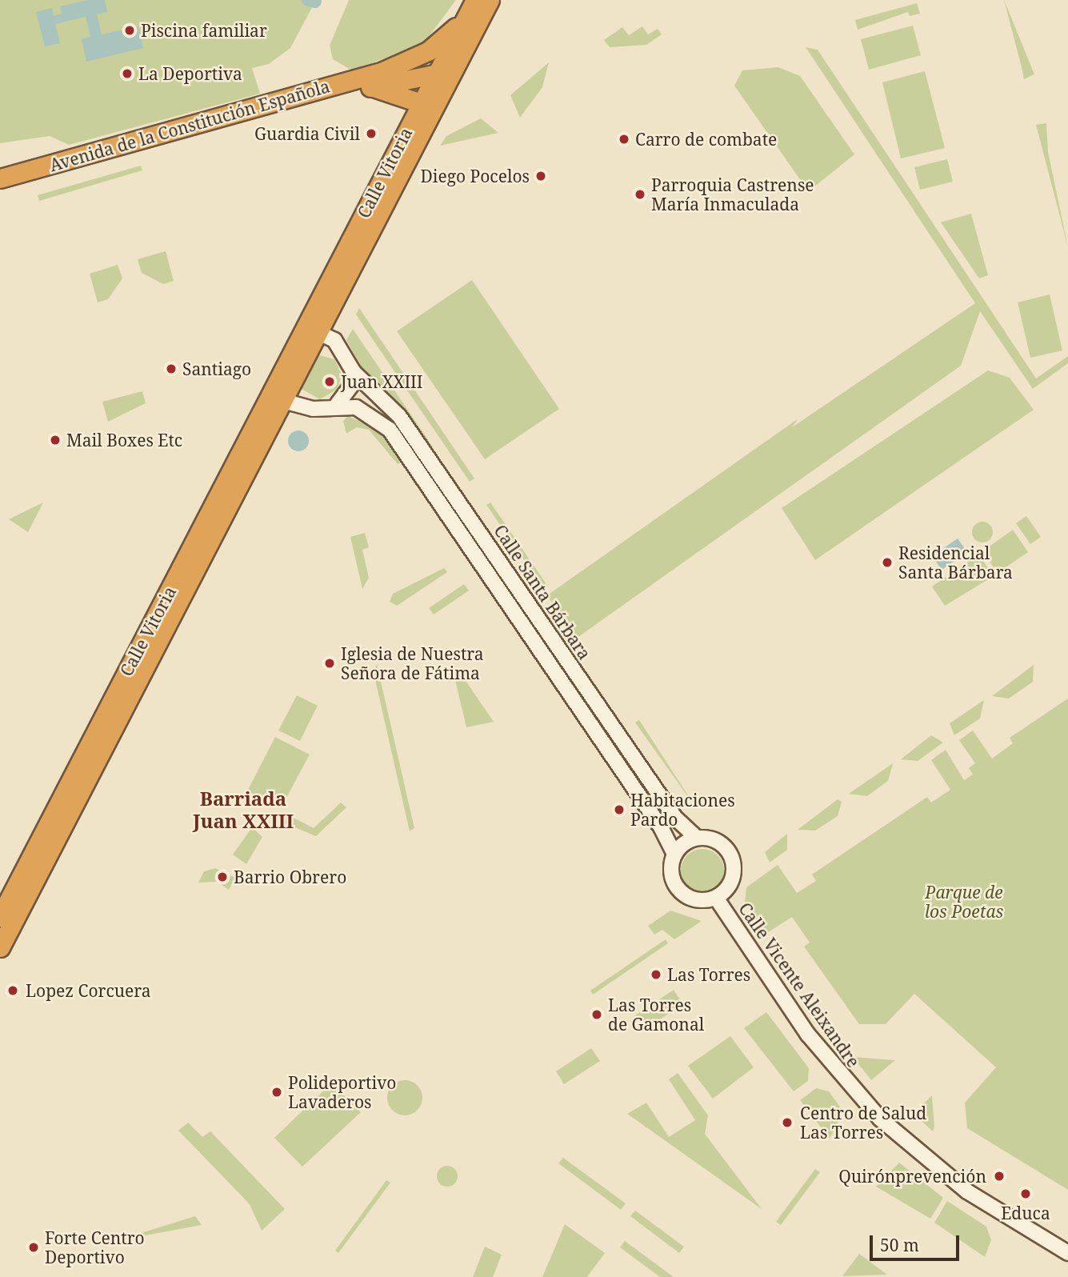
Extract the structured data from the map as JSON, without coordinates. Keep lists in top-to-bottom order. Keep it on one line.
{"streets":{"highway":["Avenida de la Constitución Española","Calle Vitoria"],"main road":["Calle Santa Bárbara","Calle Vicente Aleixandre"]},"crossings":[["Calle Santa Bárbara","Calle Vicente Aleixandre"]],"districts":["Barriada Juan XXIII"],"parks":["Parque de los Poetas"],"places":["Piscina familiar","La Deportiva","Guardia Civil","Carro de combate","Diego Pocelos","Parroquia Castrense María Inmaculada","Santiago","Juan XXIII","Mail Boxes Etc","Residencial Santa Bárbara","Iglesia de Nuestra Señora de Fátima","Habitaciones Pardo","Barrio Obrero","Las Torres","Lopez Corcuera","Las Torres de Gamonal","Polideportivo Lavaderos","Centro de Salud Las Torres","Quirónprevención","Educa","Forte Centro Deportivo"],"scale_bar":"50 m"}
